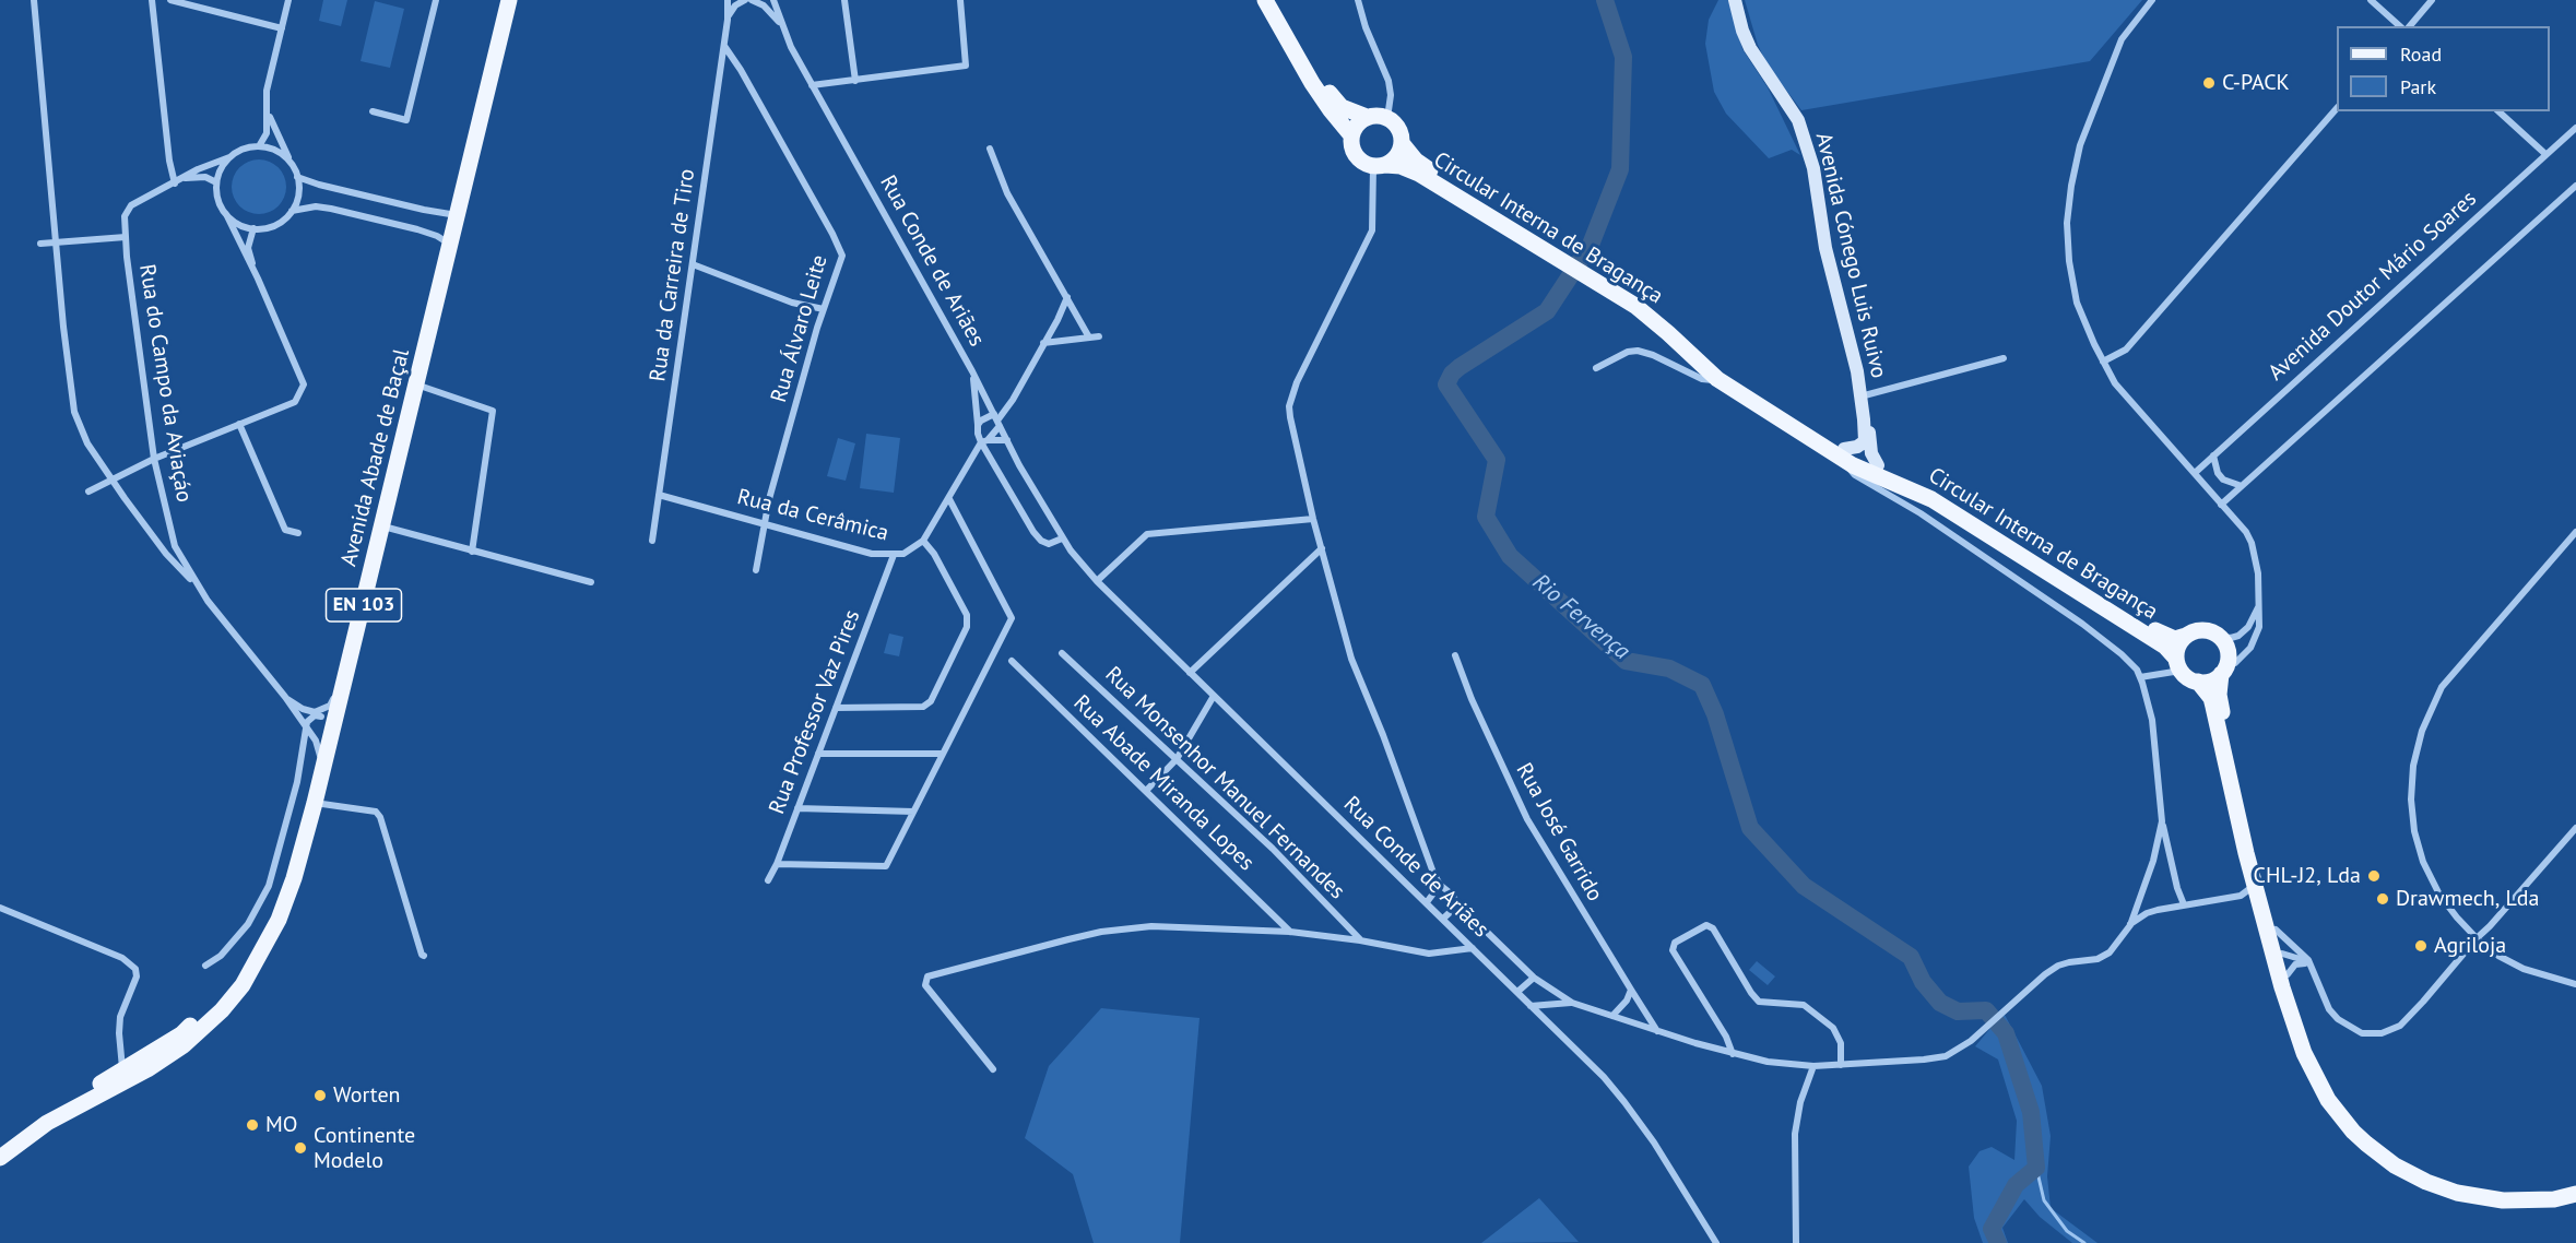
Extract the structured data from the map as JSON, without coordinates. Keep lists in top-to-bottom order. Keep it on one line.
{"streets":{"main road":["Circular Interna de Bragança","Avenida Abade de Baçal","EN 103"],"street":["Avenida Cónego Luis Ruivo","Rua Conde de Ariães","Rua da Carreira de Tiro","Avenida Doutor Mário Soares","Rua Álvaro Leite","Rua do Campo da Aviaçáo","Rua da Cerâmica","Rua Professor Vaz Pires","Rua Abade Miranda Lopes","Rua Monsenhor Manuel Fernandes","Rua José Garrido"]},"crossings":[["Circular Interna de Bragança","Avenida Cónego Luis Ruivo"],["Rua da Carreira de Tiro","Rua Álvaro Leite"],["Rua da Carreira de Tiro","Rua da Cerâmica"],["Rua Álvaro Leite","Rua da Cerâmica"],["Rua do Campo da Aviaçáo","Avenida Abade de Baçal"],["Rua da Cerâmica","Rua Professor Vaz Pires"]],"water":["Rio Fervença"],"places":["C-PACK","CHL-J2, Lda","Drawmech, Lda","Agriloja","Worten","MO","Continente Modelo"],"legend":["Road","Park"]}
